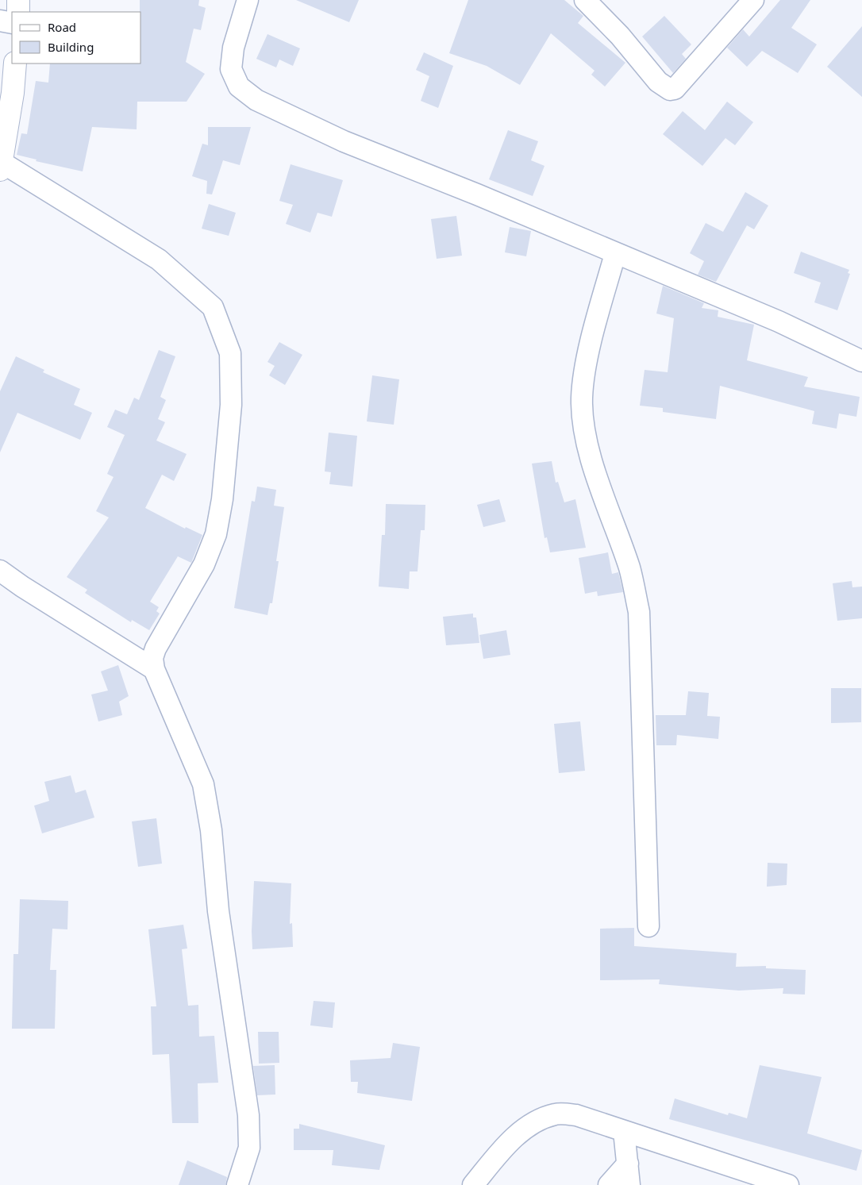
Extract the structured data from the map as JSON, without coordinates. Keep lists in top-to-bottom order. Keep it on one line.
{"legend":["Road","Building"]}
